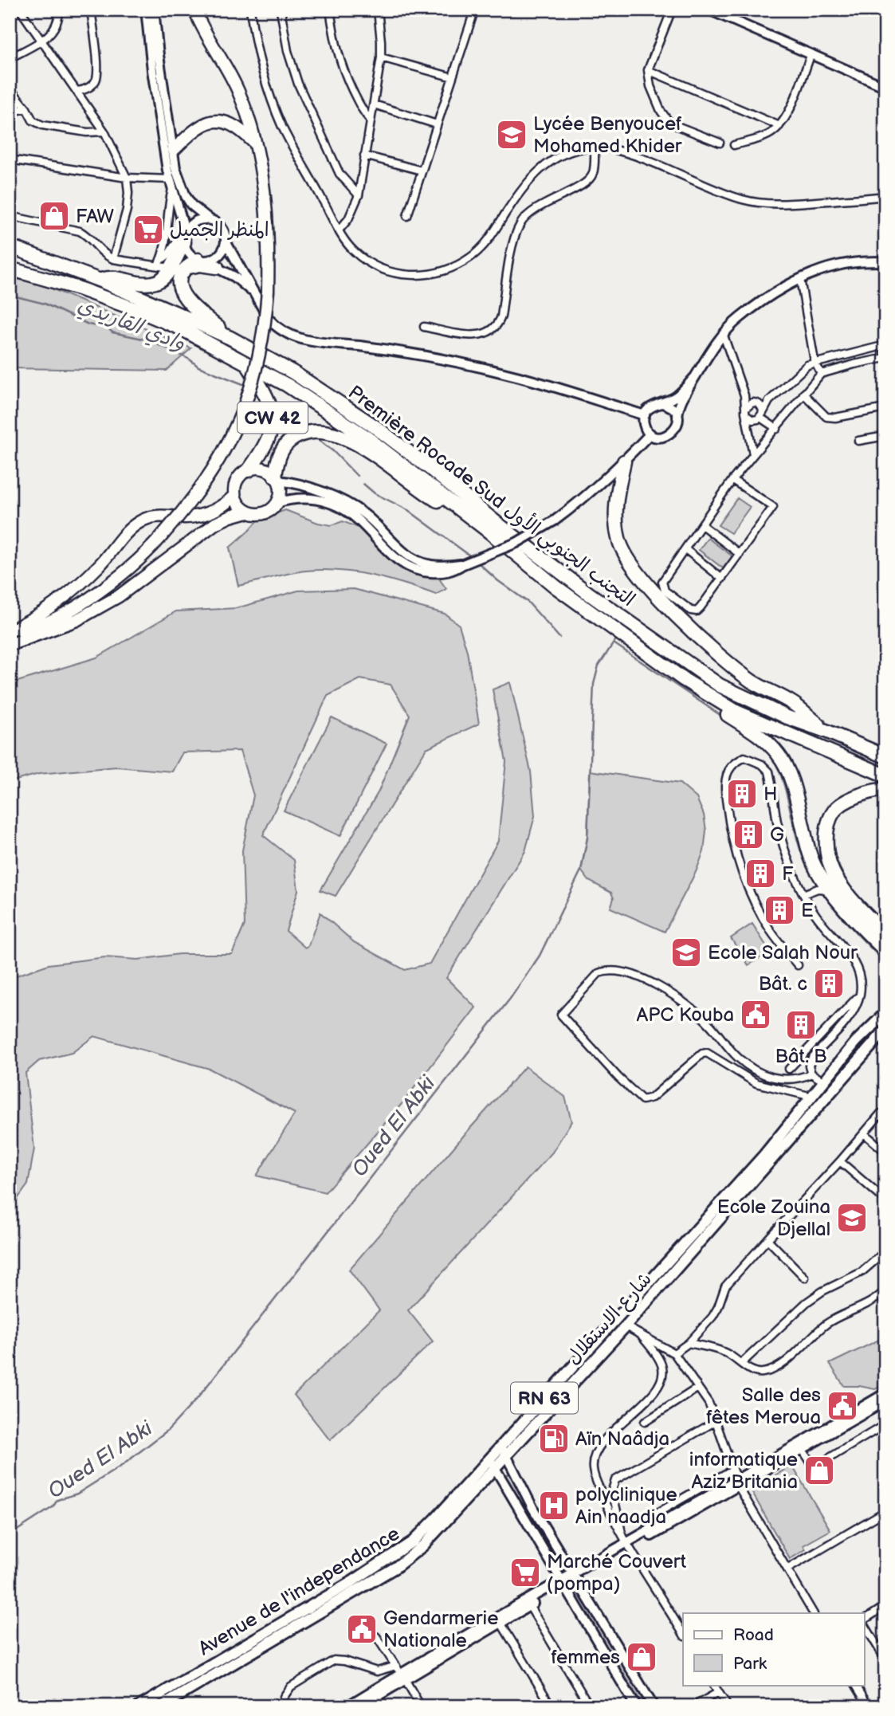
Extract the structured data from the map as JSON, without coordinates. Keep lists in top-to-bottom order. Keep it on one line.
{"streets":{"highway":["CW 42","Première Rocade Sud التجنب الجنوبي الأول"],"main road":["شارع الاستقلال","RN 63","Avenue de l'independance"]},"crossings":[["CW 42","Première Rocade Sud التجنب الجنوبي الأول"]],"water":["وادي القاريدي","Oued El Abki"],"places":{"school or university":["Lycée Benyoucef Mohamed Khider","Ecole Salah Nour","Ecole Zouina Djellal"],"shop":["FAW","informatique Aziz Britania","femmes"],"supermarket":["المنظر الجميل","Marché Couvert (pompa)"],"building":["H","G","F","E","Bât. c","Bât. B"],"public building":["APC Kouba","Salle des fêtes Meroua","Gendarmerie Nationale"],"fuel station":["Aïn Naâdja"],"hospital":["polyclinique Ain naadja"]},"legend":["Road","Park"]}
